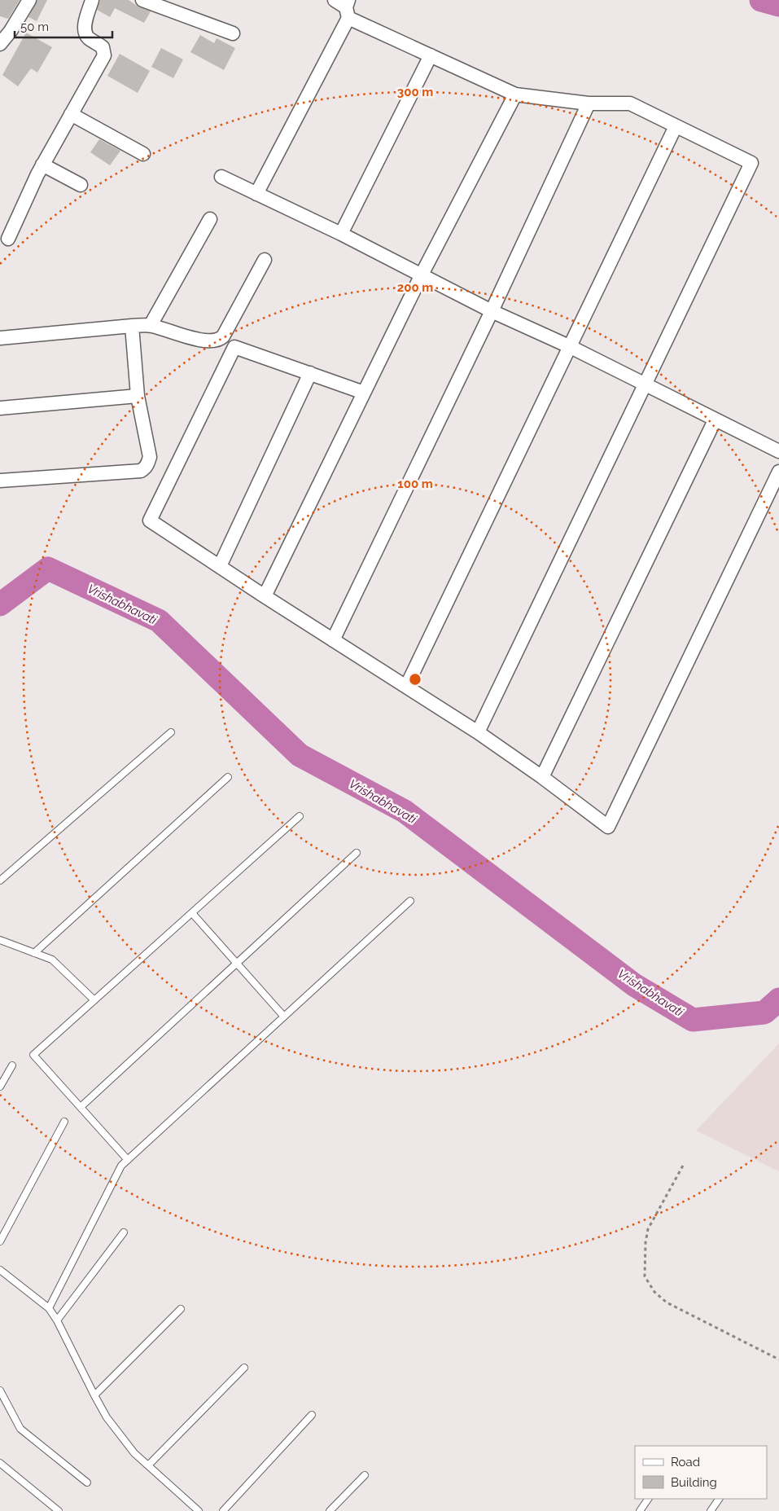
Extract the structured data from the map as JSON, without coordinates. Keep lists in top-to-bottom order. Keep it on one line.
{"water":["Vrishabhavati"],"legend":["Road","Building"],"scale_bar":"50 m","rings":["300 m","200 m","100 m"]}
